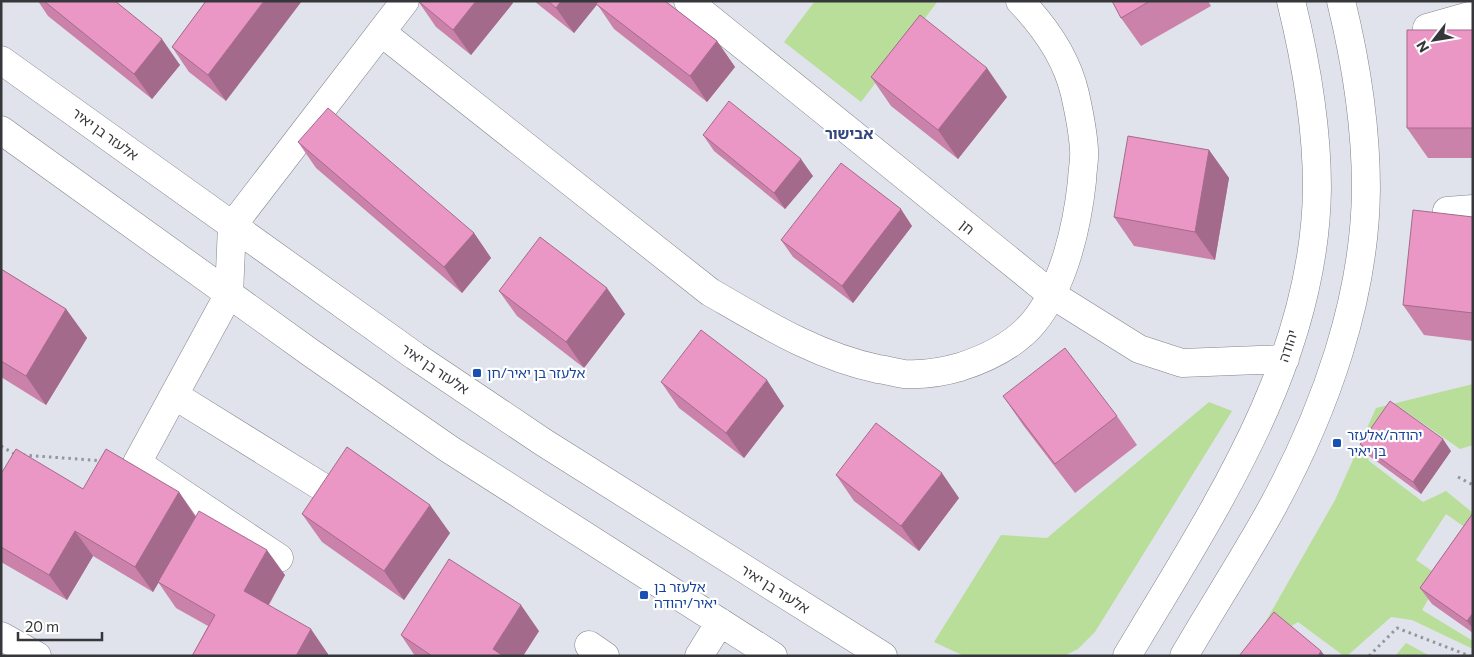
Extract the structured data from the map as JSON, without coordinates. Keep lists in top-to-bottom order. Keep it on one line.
{"streets":{"street":["אלעזר בן יאיר","חן","יהודה"]},"crossings":[["חן","יהודה"]],"districts":["אבישור"],"places":{"transit":["אלעזר בן יאיר/חן","יהודה/אלעזר בן יאיר","אלעזר בן יאיר/יהודה"]},"scale_bar":"20 m","north":"bottom left"}
